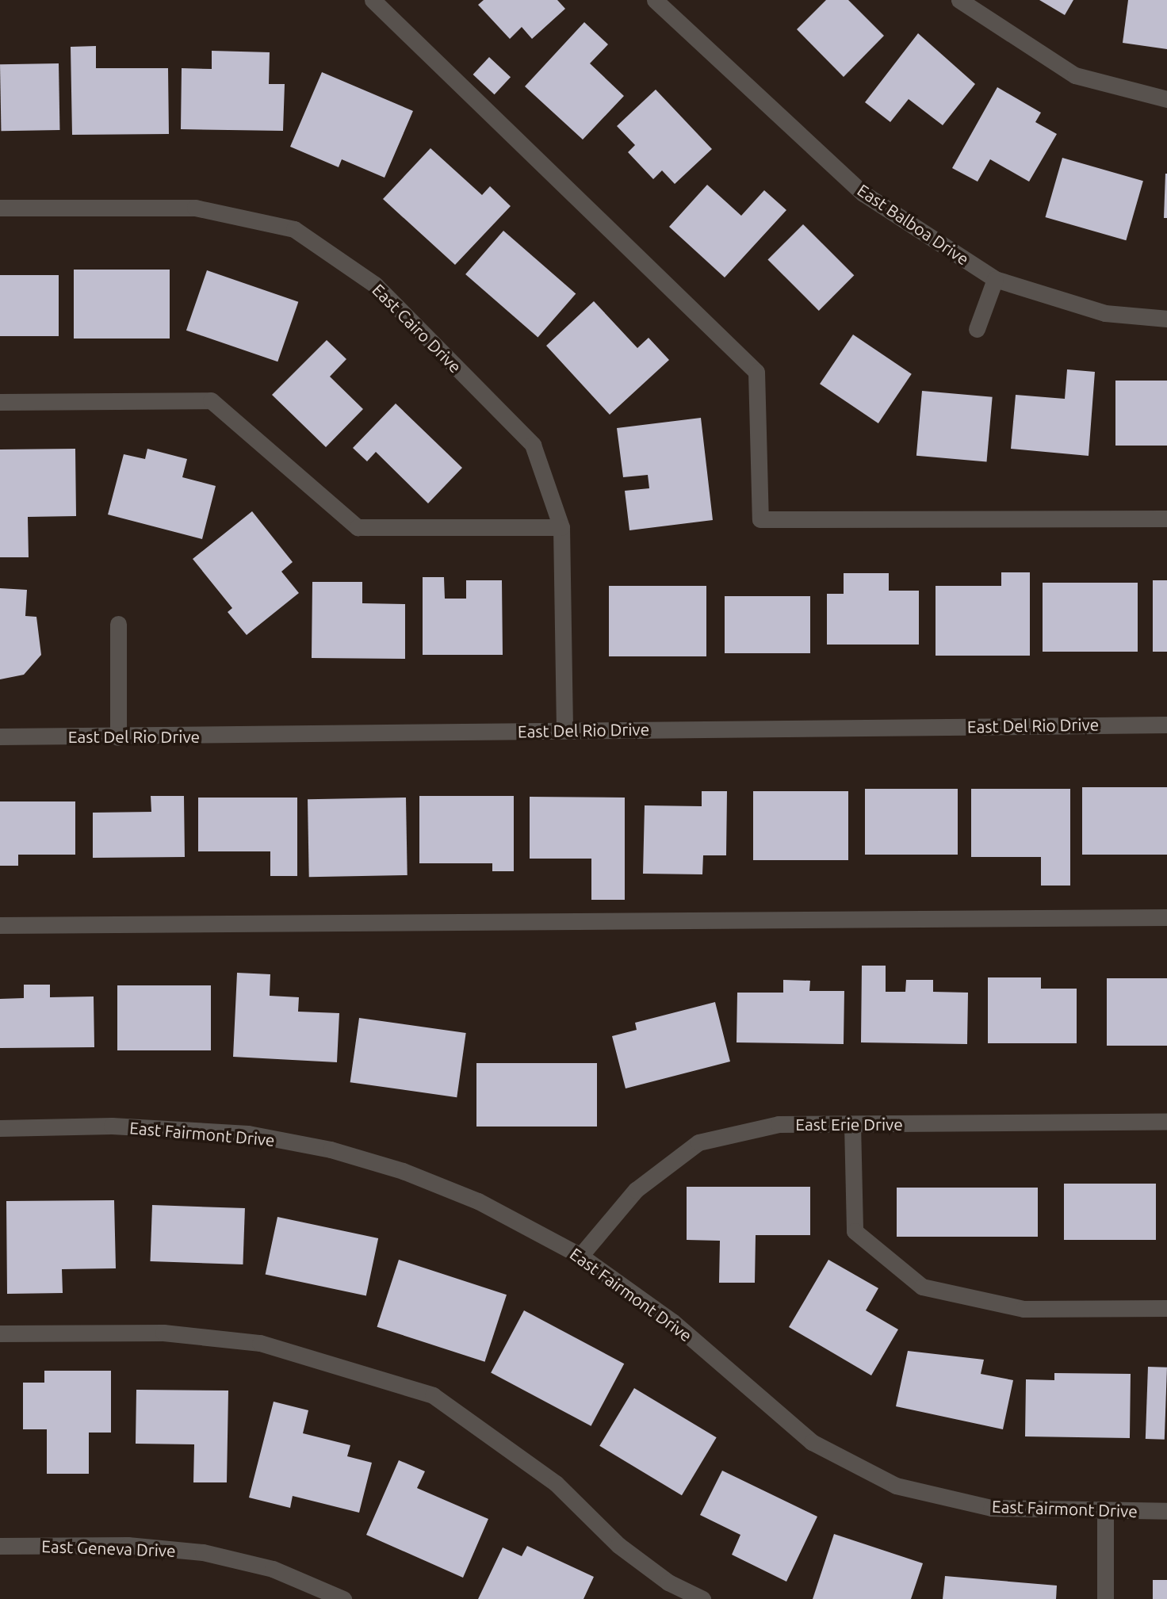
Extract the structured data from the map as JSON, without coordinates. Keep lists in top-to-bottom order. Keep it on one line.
{"streets":{"street":["East Balboa Drive","East Cairo Drive","East Del Rio Drive","East Erie Drive","East Fairmont Drive","East Geneva Drive"]},"crossings":[["East Cairo Drive","East Del Rio Drive"],["East Erie Drive","East Fairmont Drive"]]}
